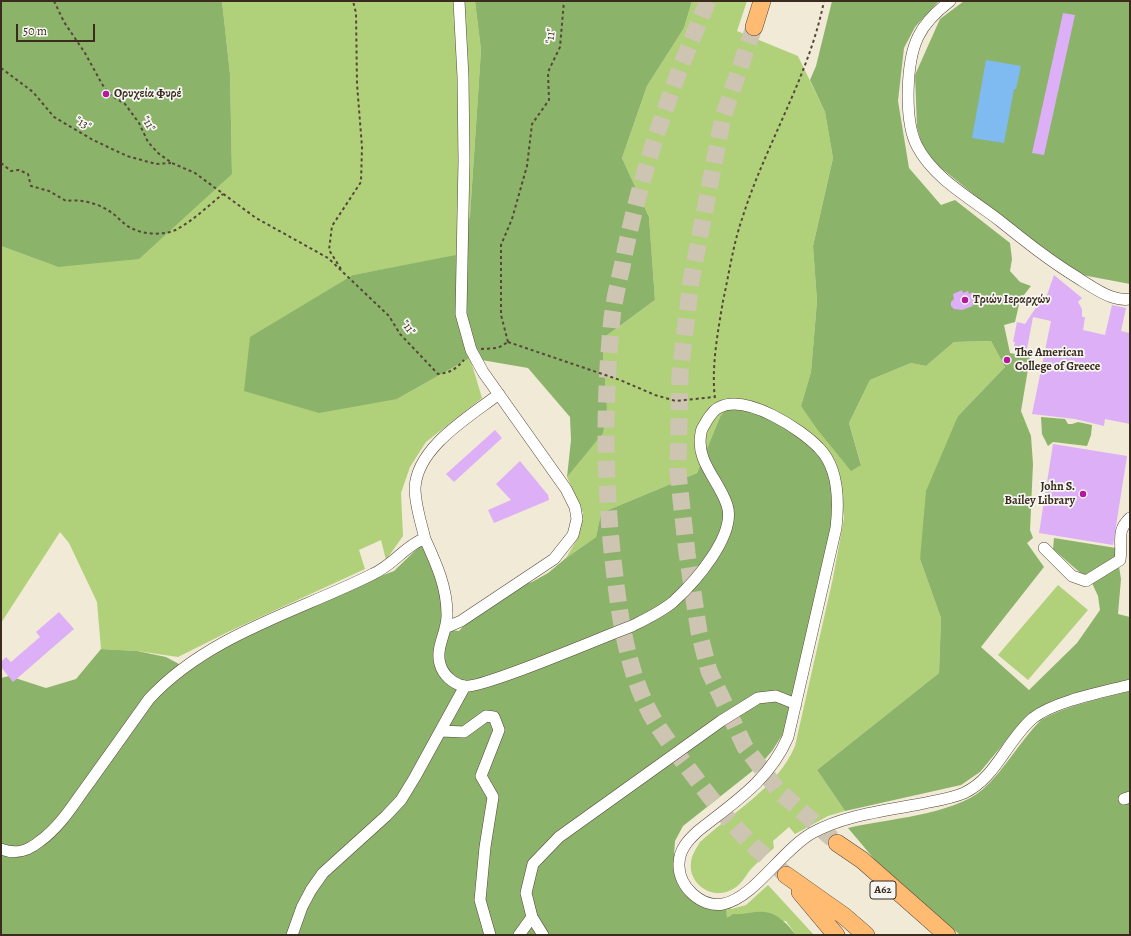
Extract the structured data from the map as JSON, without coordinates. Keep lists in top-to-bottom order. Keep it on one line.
{"streets":{"highway":["Α62"],"path":["\"11\"","\"13\""]},"crossings":[["\"11\"","\"13\""]],"places":["Ορυχεία Φυρέ","Τριών Ιεραρχών","The American College of Greece","John S. Bailey Library"],"scale_bar":"50 m"}
